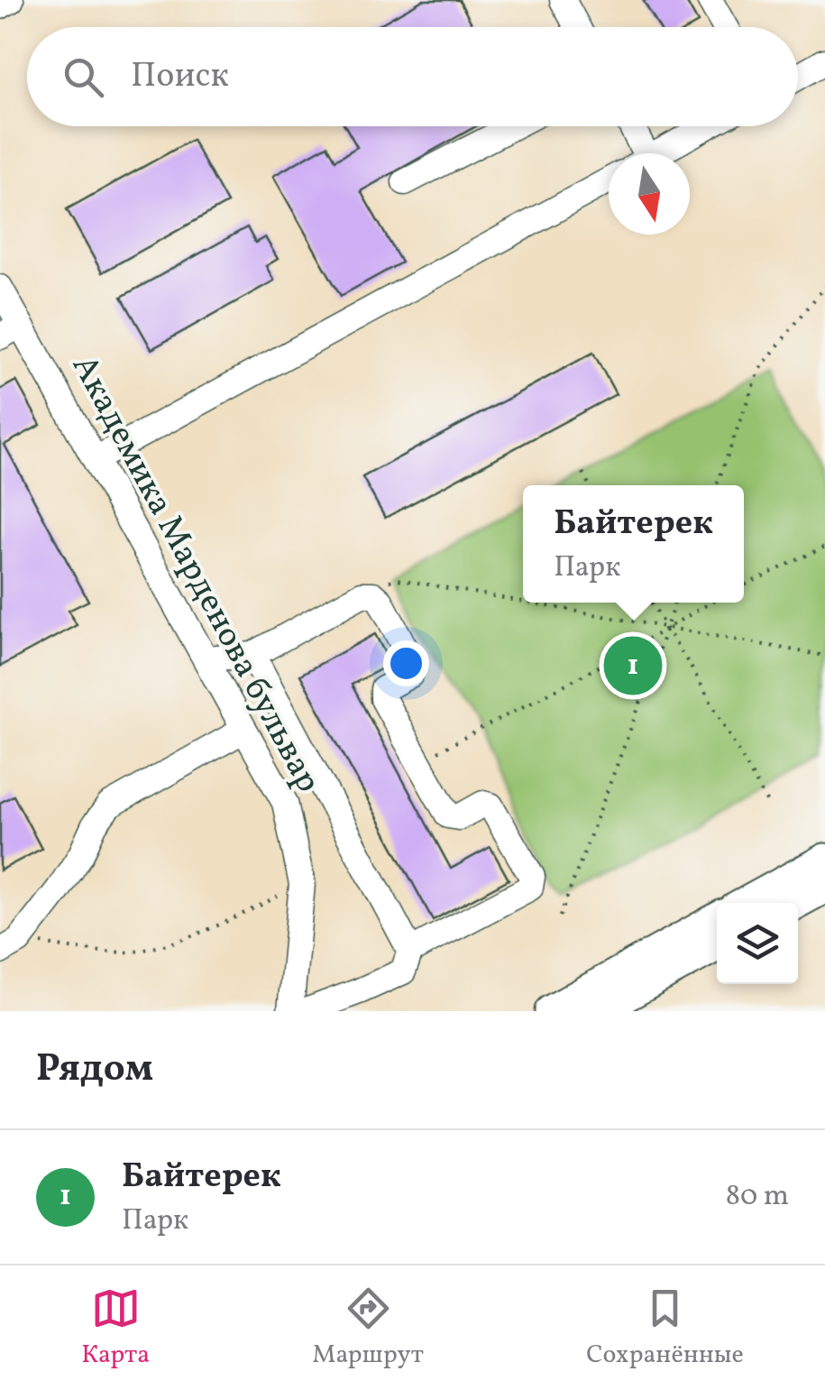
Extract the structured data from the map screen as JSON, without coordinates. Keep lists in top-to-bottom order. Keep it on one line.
{"streets":{"street":["Академика Марденова бульвар"]},"north":"bottom","page":{"search":"Поиск","popup":["Байтерек","Парк"],"pins":"1","heading":"Рядом","list":[{"mark":"1","name":"Байтерек","note":"Парк","value":"80 m"}],"nav":["Карта","Маршрут","Сохранённые"]}}
